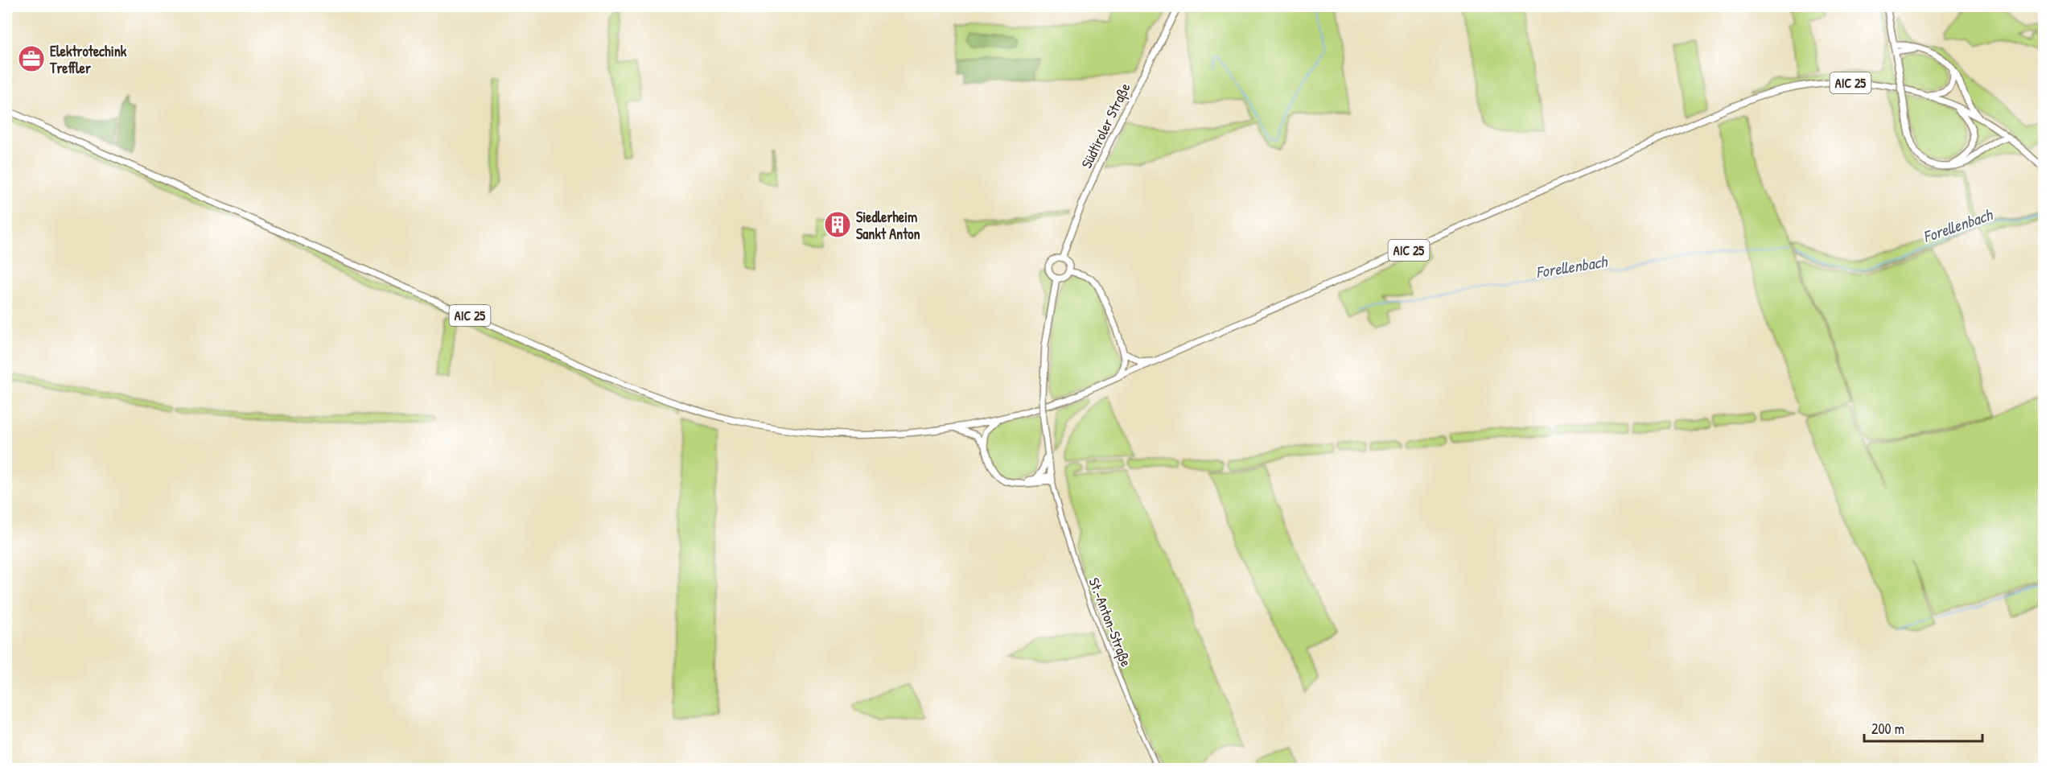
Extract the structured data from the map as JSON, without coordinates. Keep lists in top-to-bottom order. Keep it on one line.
{"streets":{"main road":["AIC 25","Südtiroler Straße"],"street":["St.-Anton-Straße"]},"water":["Forellenbach"],"places":{"office":["Elektrotechink Treffler"],"building":["Siedlerheim Sankt Anton"]},"scale_bar":"200 m"}
